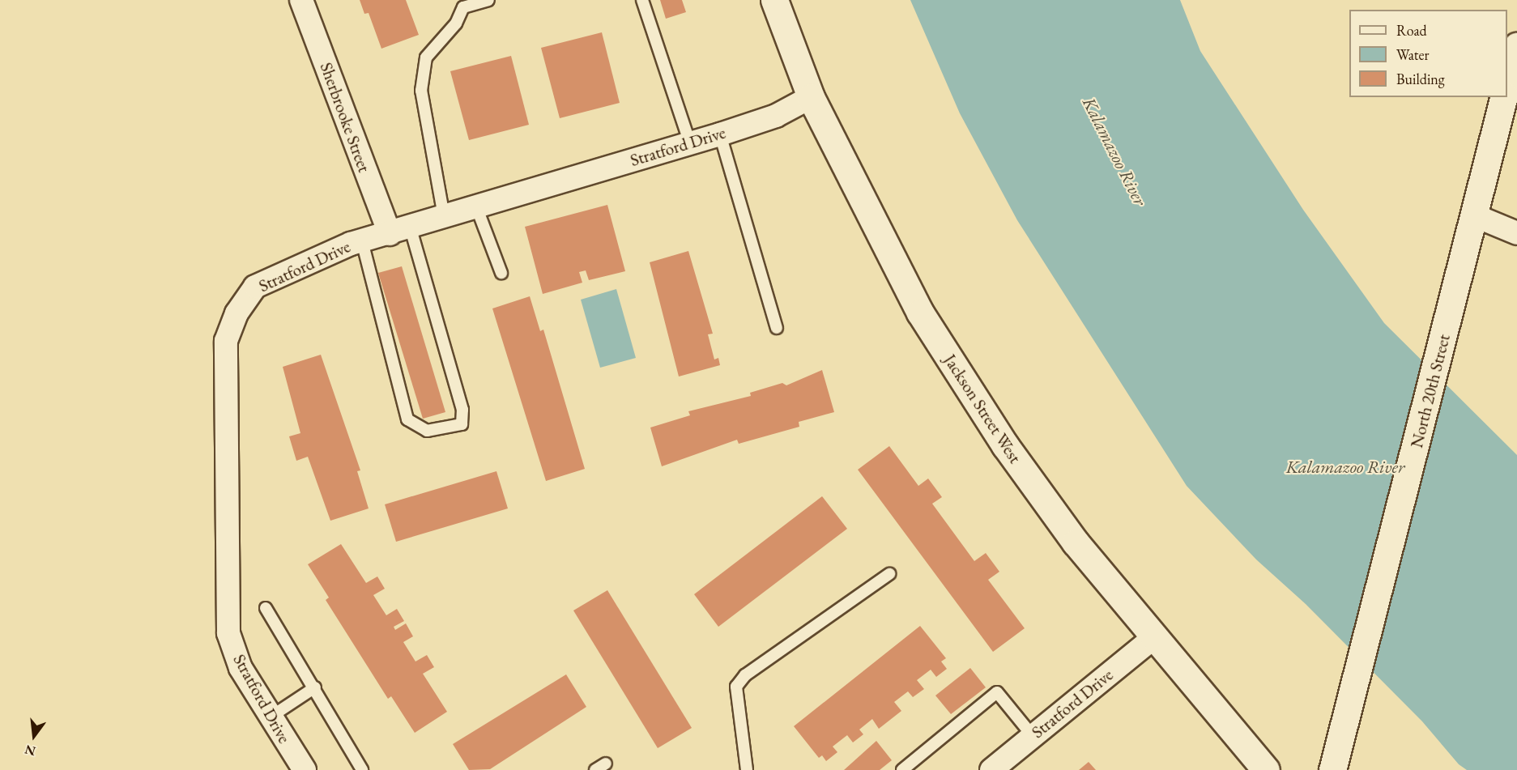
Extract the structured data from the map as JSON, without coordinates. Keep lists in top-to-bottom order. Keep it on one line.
{"streets":{"street":["Sherbrooke Street","Stratford Drive","North 20th Street","Jackson Street West"]},"crossings":[["Sherbrooke Street","Stratford Drive"],["Stratford Drive","Jackson Street West"]],"water":["Kalamazoo River"],"legend":["Road","Water","Building"],"north":"bottom"}
